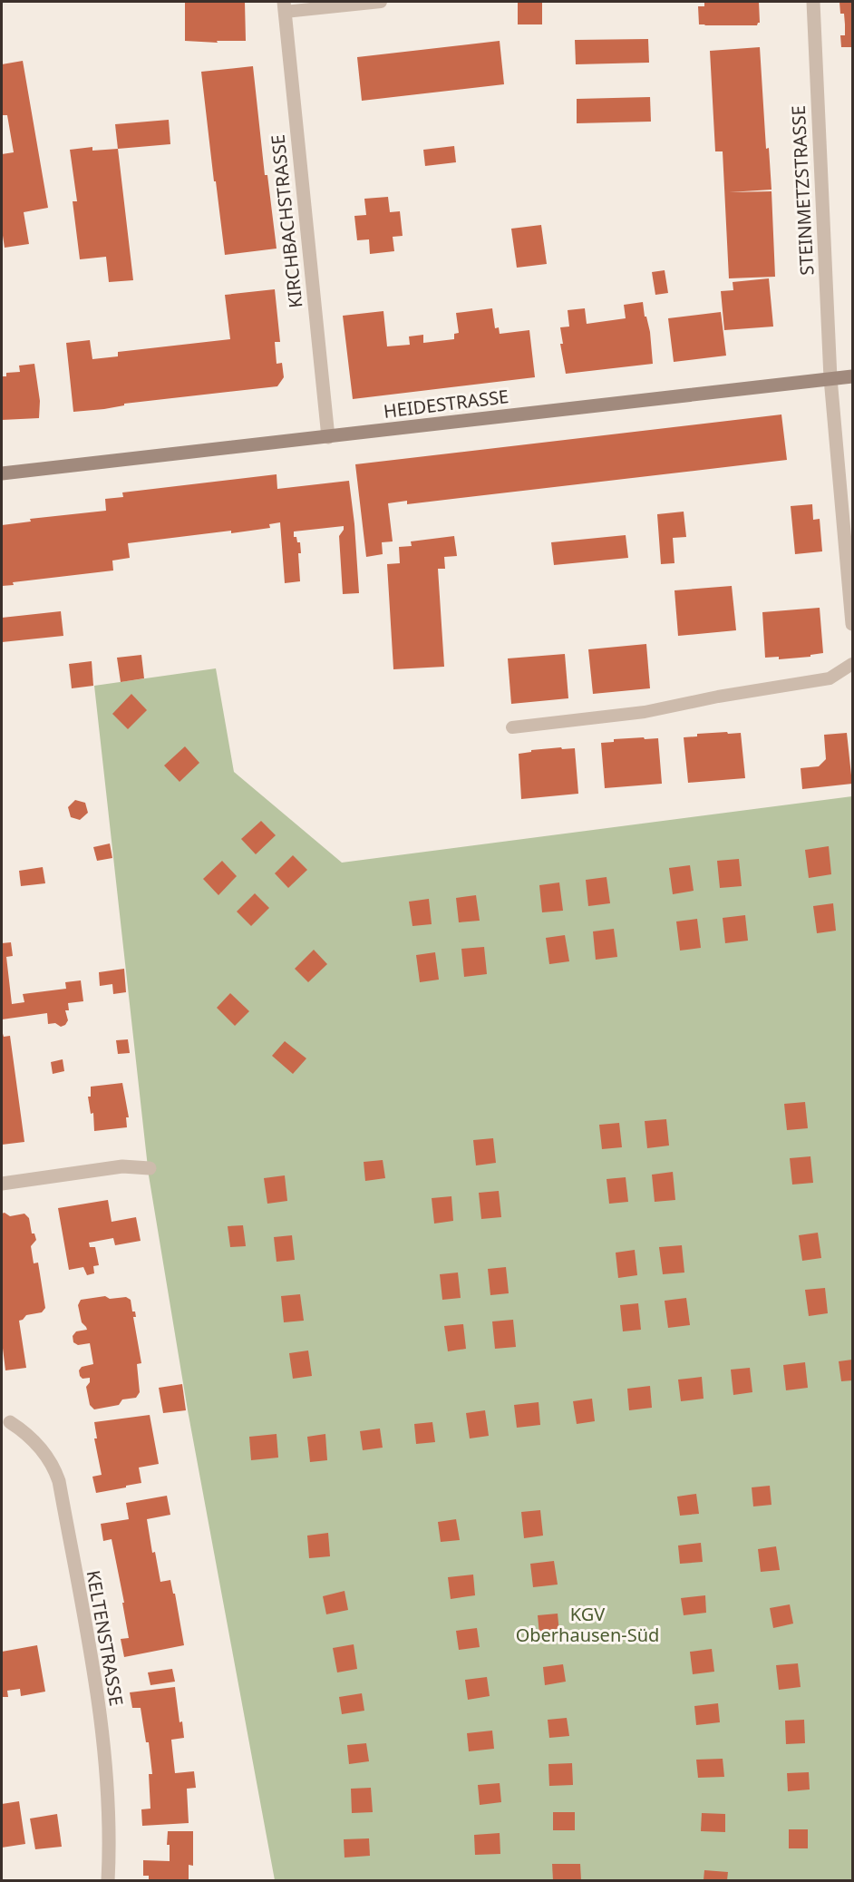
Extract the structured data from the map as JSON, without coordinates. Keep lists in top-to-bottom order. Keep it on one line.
{"streets":{"street":["STEINMETZSTRASSE","KIRCHBACHSTRASSE","HEIDESTRASSE","KELTENSTRASSE"]},"crossings":[["STEINMETZSTRASSE","HEIDESTRASSE"],["KIRCHBACHSTRASSE","HEIDESTRASSE"]],"parks":["KGV Oberhausen-Süd"]}
